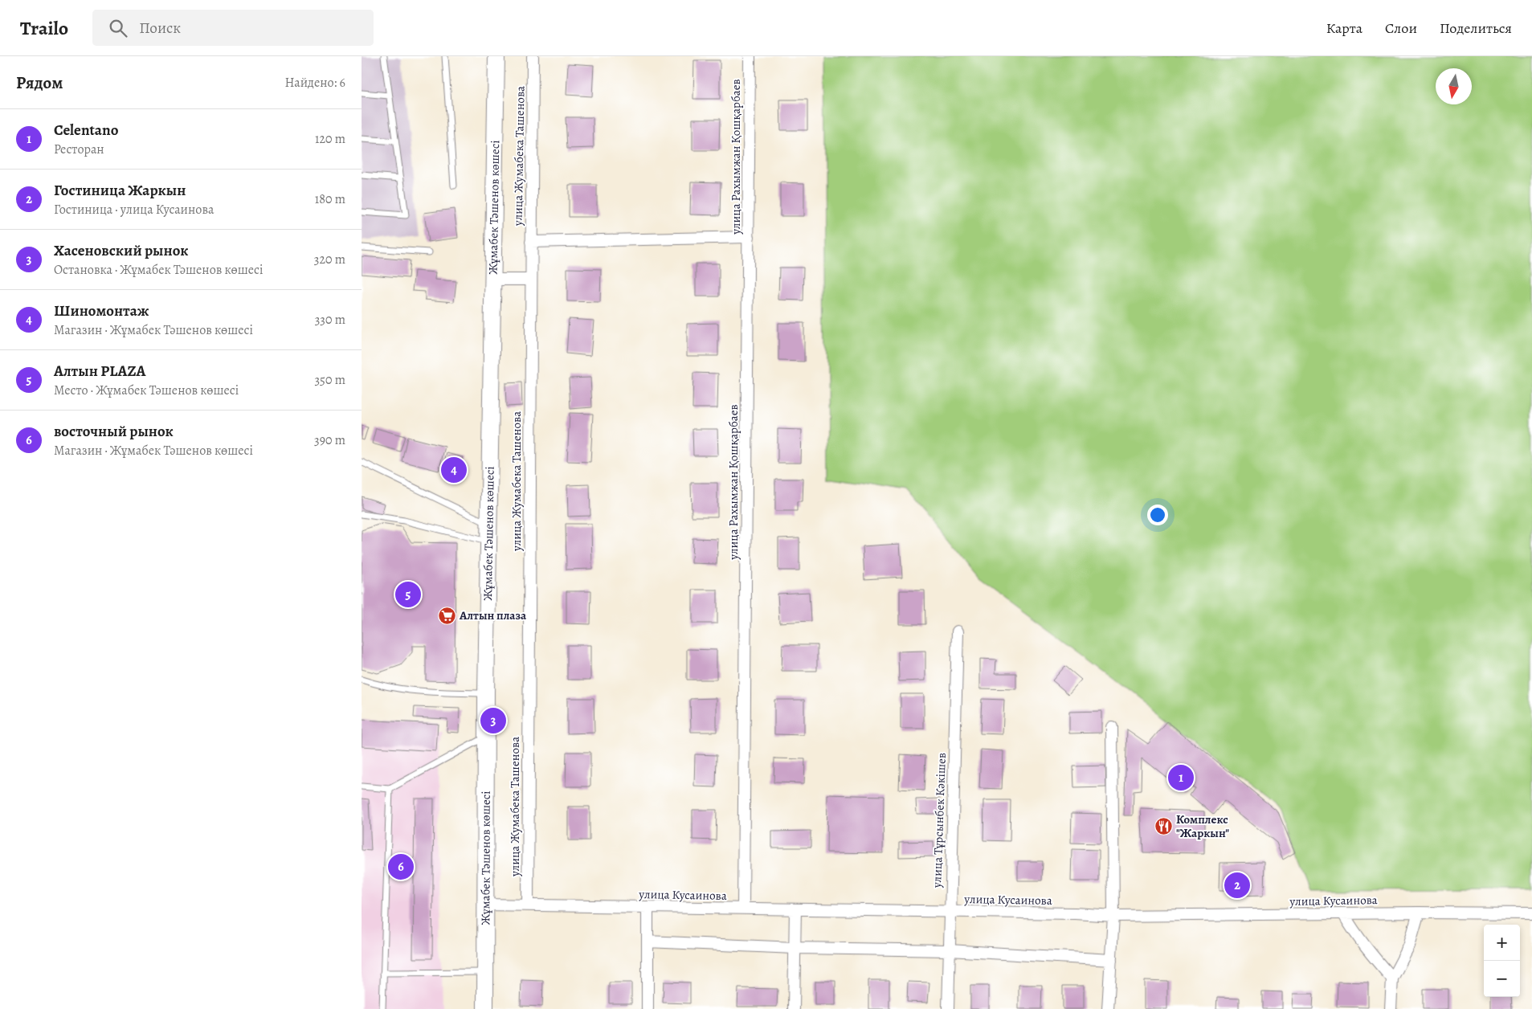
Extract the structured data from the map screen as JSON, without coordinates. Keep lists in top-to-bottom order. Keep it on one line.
{"streets":{"main road":["Жұмабек Тәшенов көшесі"],"street":["улица Жумабека Ташенова","улица Рахымжан Қошқарбаев","улица Тұрсынбек Кәкішев","улица Кусаинова"]},"crossings":[["улица Жумабека Ташенова","улица Кусаинова"],["улица Рахымжан Қошқарбаев","улица Кусаинова"],["Жұмабек Тәшенов көшесі","улица Кусаинова"],["улица Тұрсынбек Кәкішев","улица Кусаинова"]],"places":{"supermarket":["Алтын плаза"],"restaurant":["Комплекс \"Жаркын\""]},"north":"bottom","page":{"header":"Trailo","search":"Поиск","nav":["Карта","Слои","Поделиться"],"heading":["Рядом","Найдено: 6"],"list":[{"mark":"1","name":"Celentano","note":"Ресторан","value":"120 m"},{"mark":"2","name":"Гостиница Жаркын","note":"Гостиница · улица Кусаинова","value":"180 m"},{"mark":"3","name":"Хасеновский рынок","note":"Остановка · Жұмабек Тәшенов көшесі","value":"320 m"},{"mark":"4","name":"Шиномонтаж","note":"Магазин · Жұмабек Тәшенов көшесі","value":"330 m"},{"mark":"5","name":"Алтын PLAZA","note":"Место · Жұмабек Тәшенов көшесі","value":"350 m"},{"mark":"6","name":"восточный рынок","note":"Магазин · Жұмабек Тәшенов көшесі","value":"390 m"}],"pins":["4","5","3","1","6","2"],"map_buttons":["+","−"]}}
